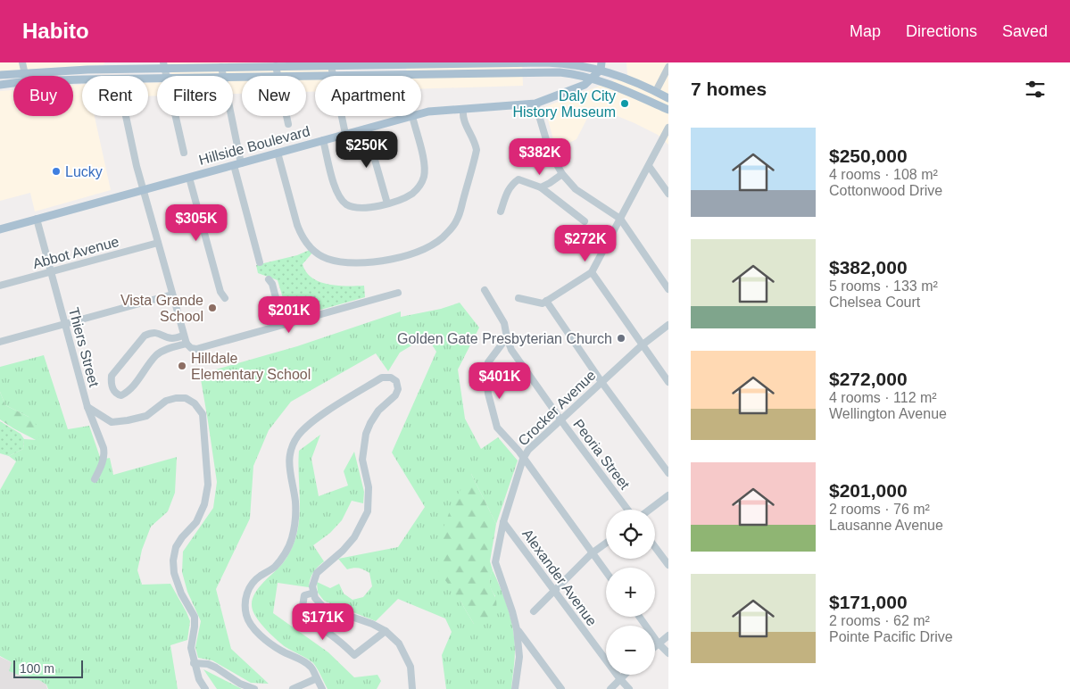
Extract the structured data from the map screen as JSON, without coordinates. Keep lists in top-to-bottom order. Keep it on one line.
{"streets":{"main road":["Hillside Boulevard"],"street":["Abbot Avenue","Thiers Street","Crocker Avenue","Peoria Street","Alexander Avenue"]},"crossings":[["Hillside Boulevard","Thiers Street"],["Abbot Avenue","Thiers Street"],["Crocker Avenue","Peoria Street"],["Crocker Avenue","Alexander Avenue"]],"places":["Daly City History Museum","Lucky","Vista Grande School","Golden Gate Presbyterian Church","Hilldale Elementary School"],"scale_bar":"100 m","page":{"header":"Habito","nav":["Map","Directions","Saved"],"heading":"7 homes","chip":["Buy","Rent","Filters","New","Apartment"],"list":[{"name":"$250,000","note":"4 rooms · 108 m² · Cottonwood Drive"},{"name":"$382,000","note":"5 rooms · 133 m² · Chelsea Court"},{"name":"$272,000","note":"4 rooms · 112 m² · Wellington Avenue"},{"name":"$201,000","note":"2 rooms · 76 m² · Lausanne Avenue"},{"name":"$171,000","note":"2 rooms · 62 m² · Pointe Pacific Drive"}],"price":["$250K","$382K","$305K","$272K","$201K","$401K","$171K"],"map_buttons":["+","−"],"scale":"100 m"}}
